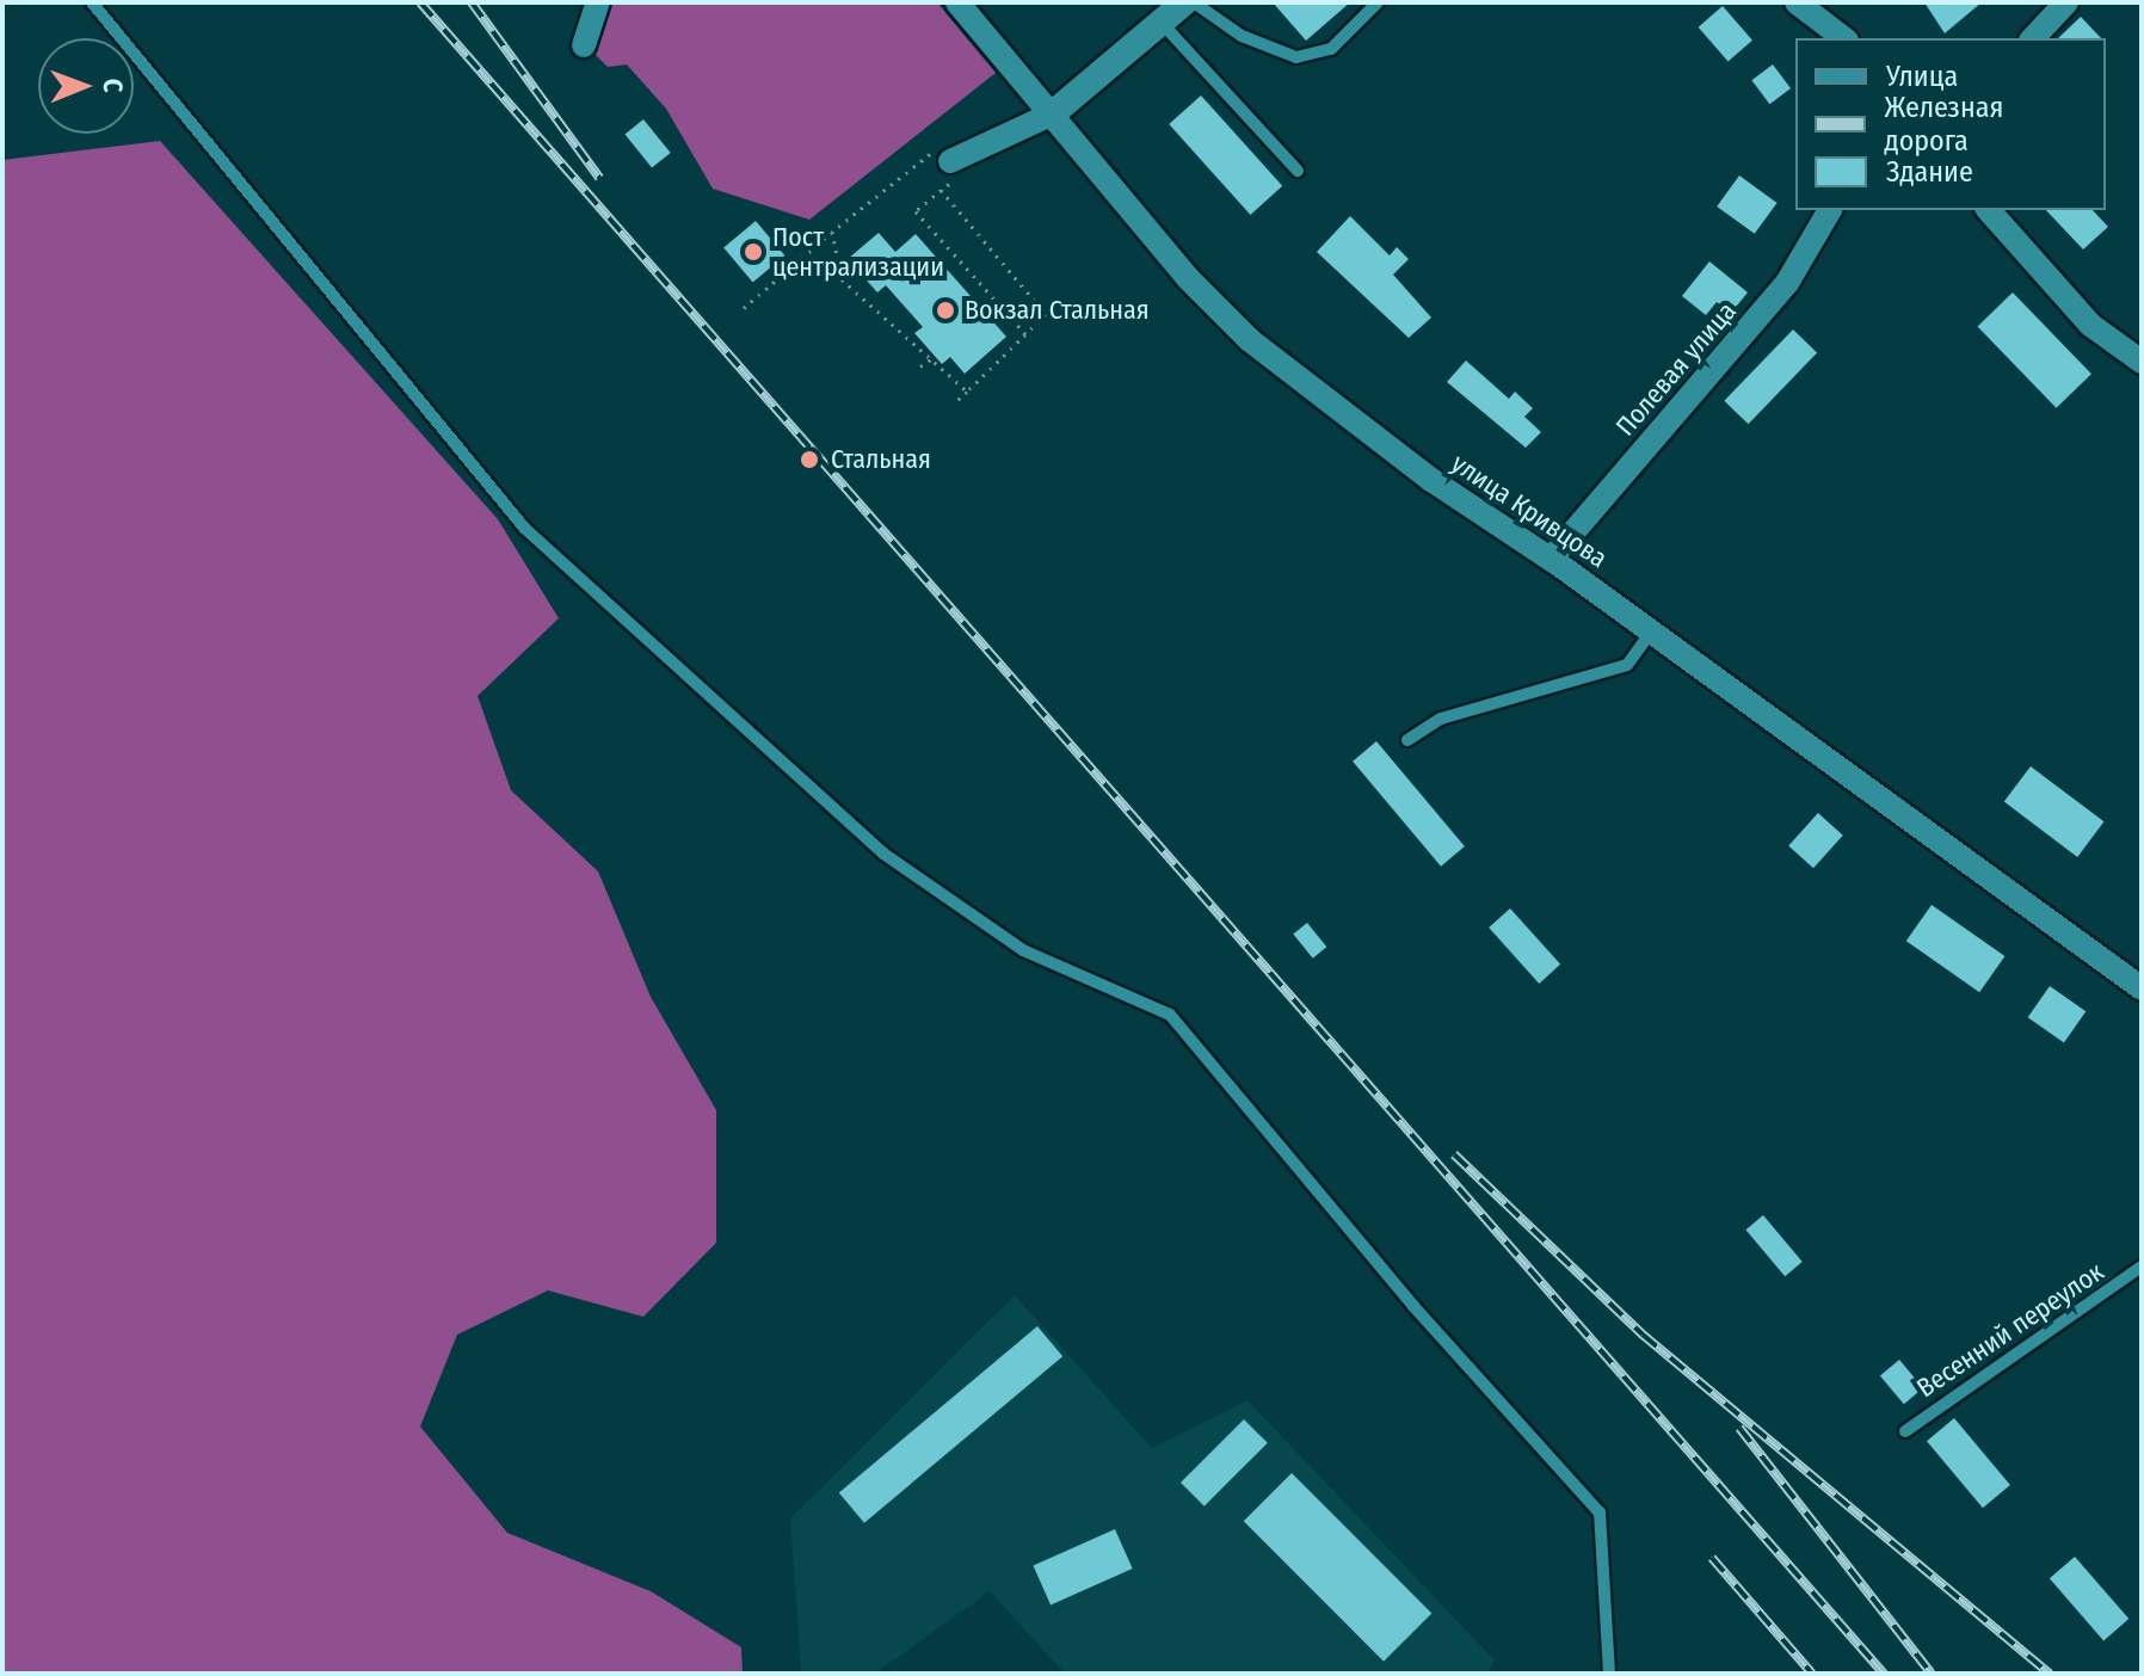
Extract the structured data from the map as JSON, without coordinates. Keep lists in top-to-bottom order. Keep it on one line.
{"streets":{"street":["Полевая улица","улица Кривцова"],"lane":["Весенний переулок"]},"crossings":[["Полевая улица","улица Кривцова"]],"places":["Пост централизации","Вокзал Стальная","Стальная"],"legend":["Улица","Железная дорога","Здание"],"north":"right"}
